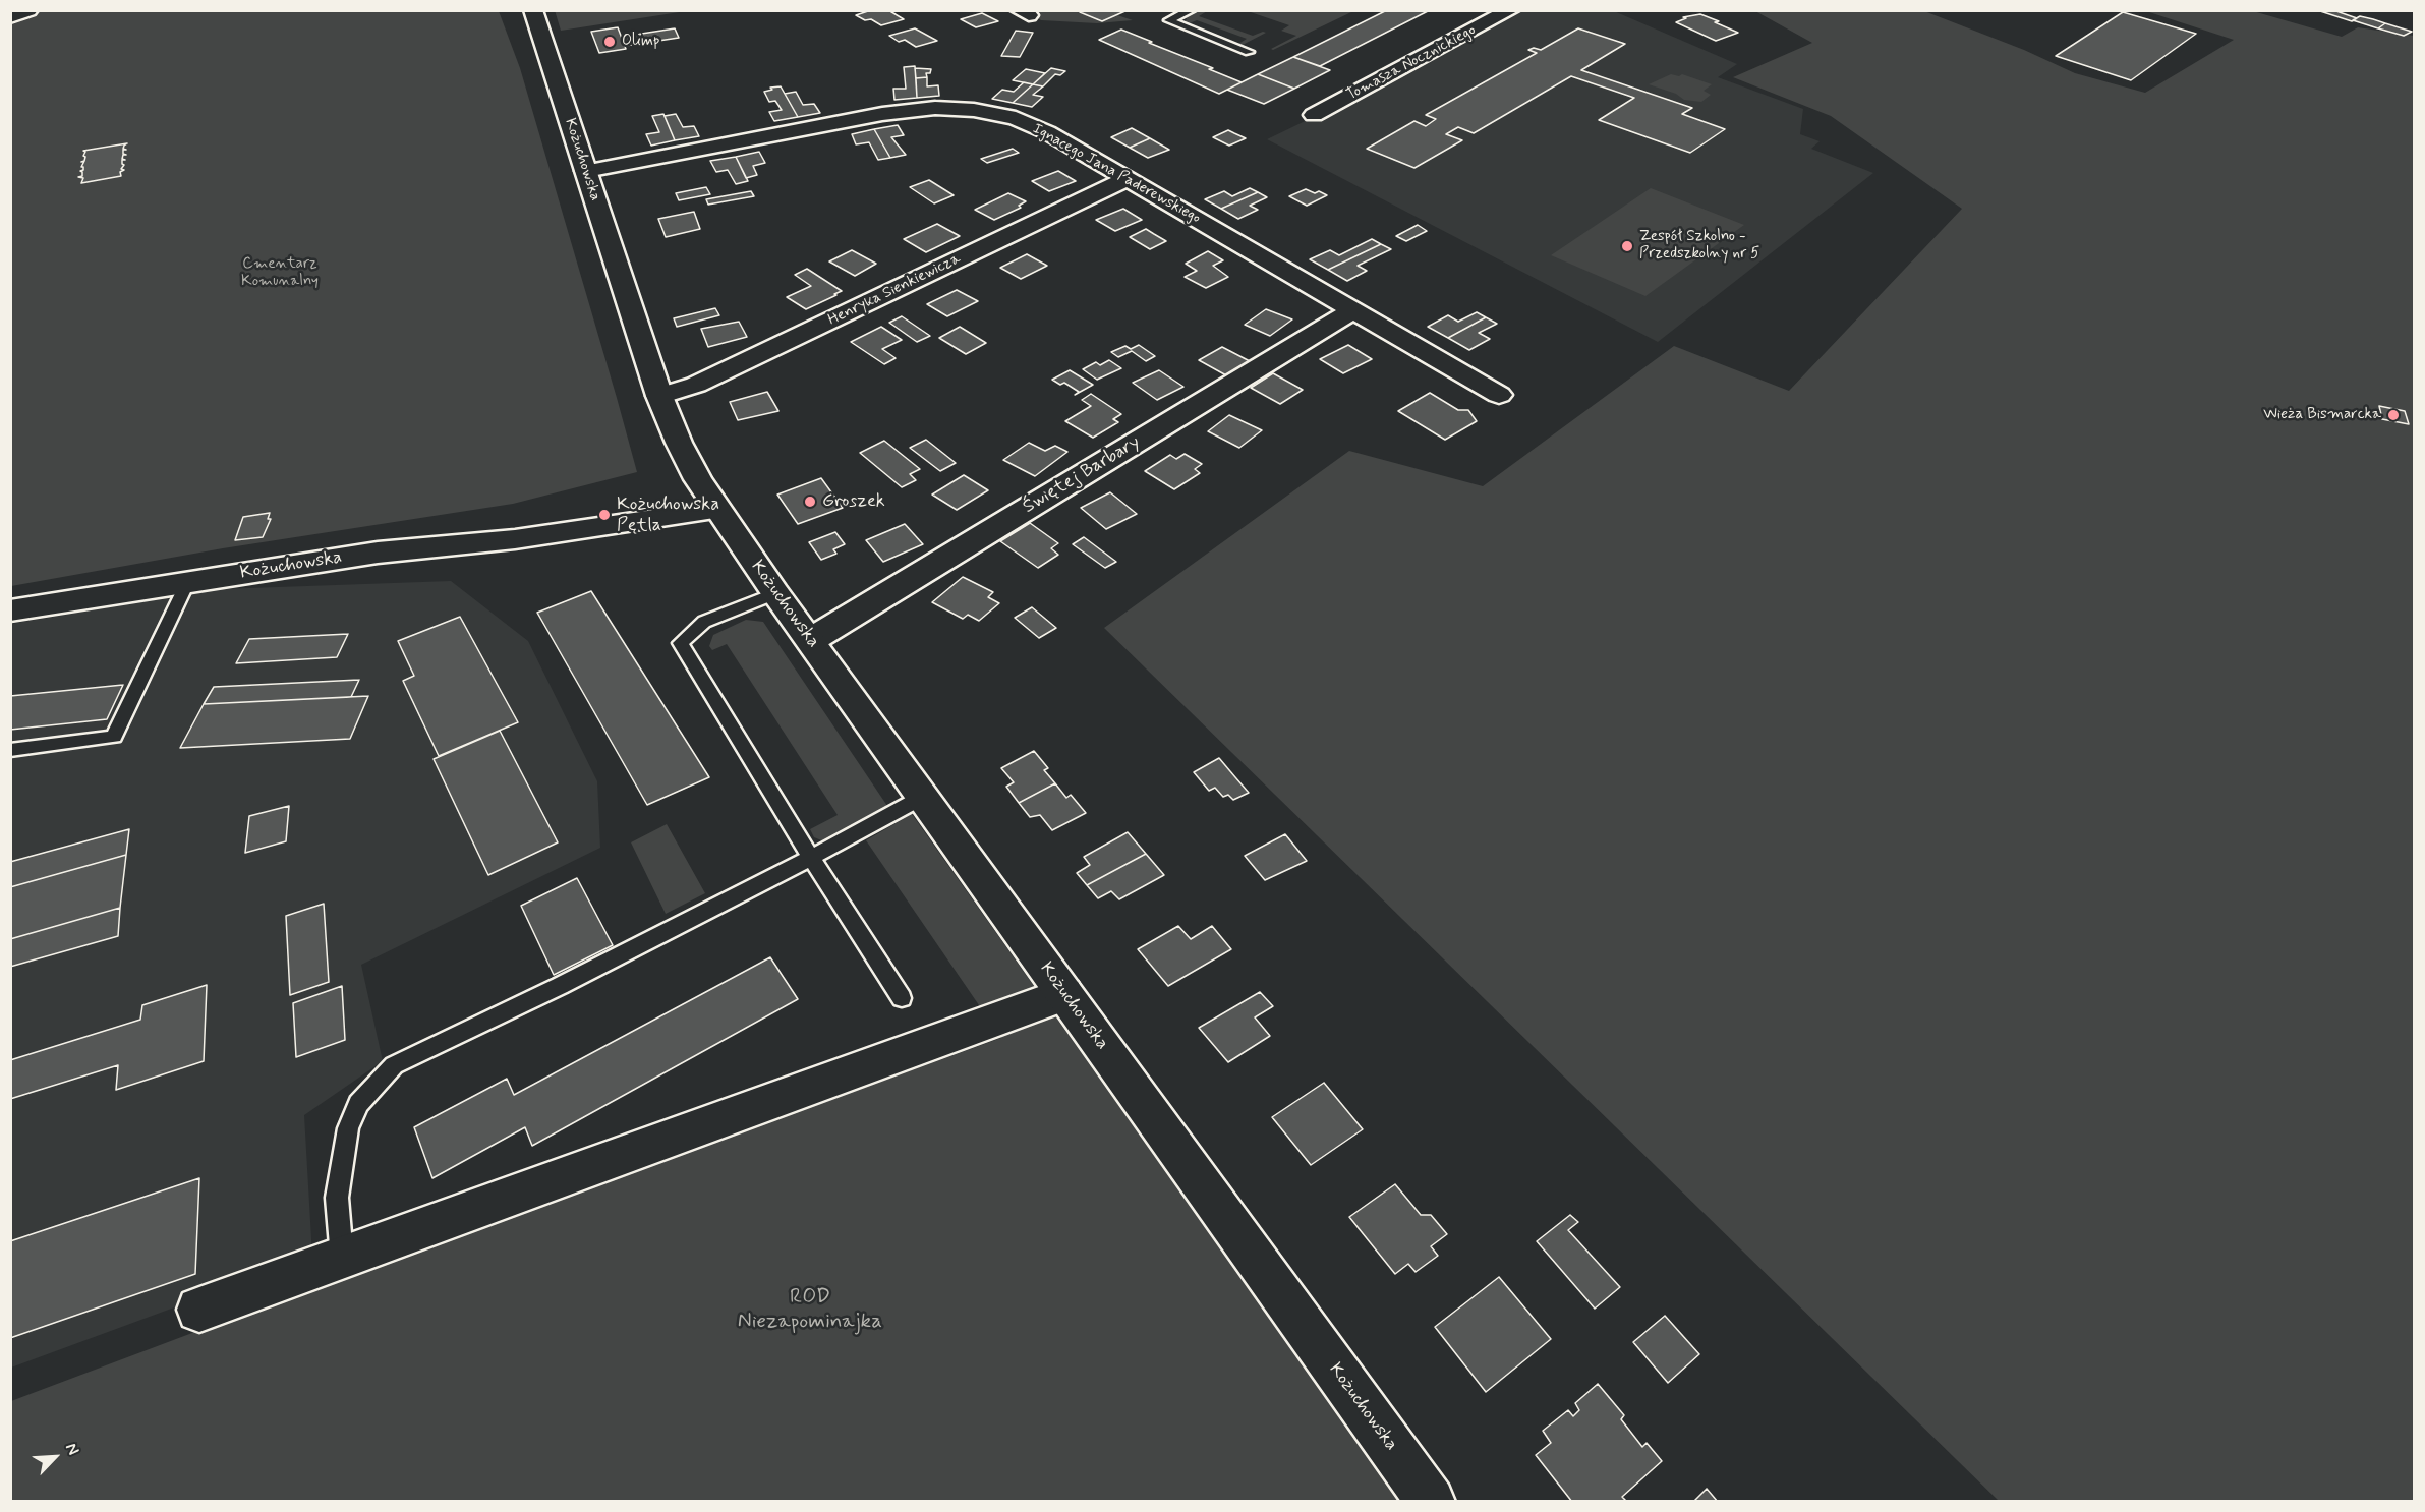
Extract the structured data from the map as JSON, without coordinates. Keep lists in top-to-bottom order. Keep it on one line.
{"streets":{"street":["Tomasza Nocznickiego","Kożuchowska","Ignacego Jana Paderewskiego","Henryka Sienkiewicza","Świętej Barbary"]},"crossings":[["Kożuchowska","Ignacego Jana Paderewskiego"],["Kożuchowska","Henryka Sienkiewicza"],["Kożuchowska","Świętej Barbary"],["Ignacego Jana Paderewskiego","Henryka Sienkiewicza"],["Ignacego Jana Paderewskiego","Świętej Barbary"]],"parks":["Cmentarz Komunalny","ROD Niezapominajka"],"places":["Olimp","Zespół Szkolno - Przedszkolny nr 5","Wieża Bismarcka","Groszek","Kożuchowska Pętla"],"north":"top right"}
